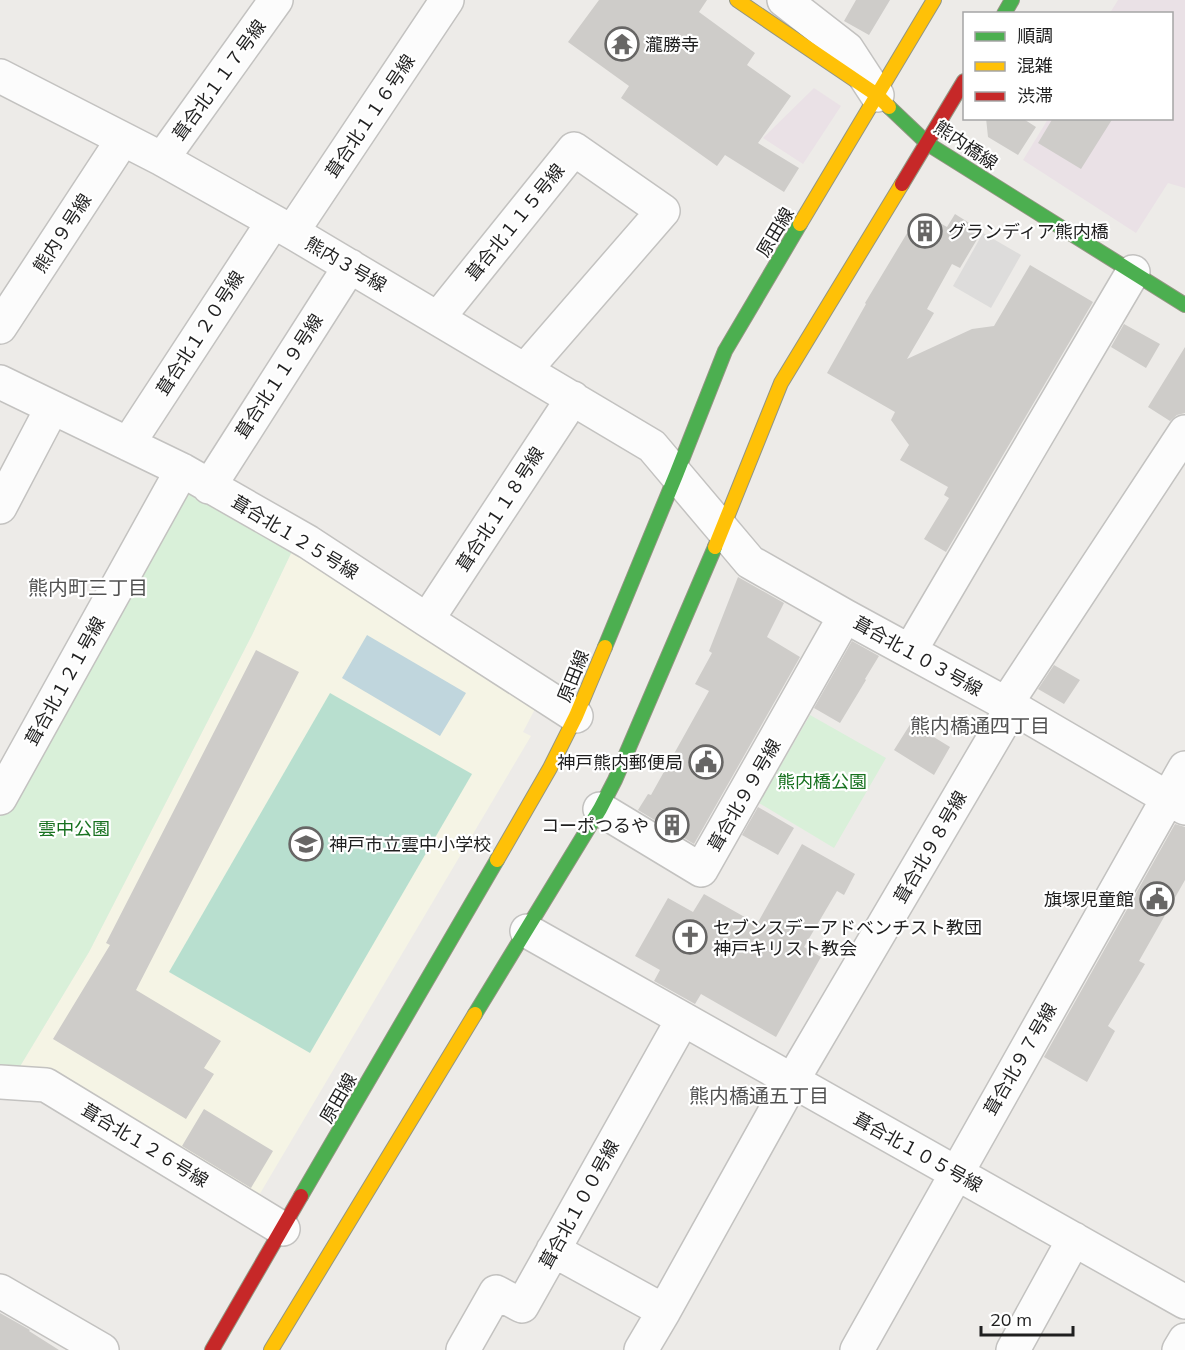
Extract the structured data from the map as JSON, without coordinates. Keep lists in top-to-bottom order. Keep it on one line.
{"streets":{"main road":["熊内橋線","原田線"],"street":["葺合北１１７号線","葺合北１１６号線","葺合北１１５号線","熊内９号線","熊内３号線","葺合北１２０号線","葺合北１１９号線","葺合北１１８号線","葺合北１２５号線","葺合北１０３号線","葺合北１２１号線","葺合北９９号線","葺合北９８号線","葺合北９７号線","葺合北１２６号線","葺合北１０５号線","葺合北１００号線"]},"crossings":[["葺合北１１７号線","熊内３号線"],["葺合北１１６号線","熊内３号線"],["葺合北１１６号線","葺合北１２０号線"],["熊内橋線","原田線"],["葺合北１１５号線","熊内３号線"],["原田線","熊内３号線"],["原田線","葺合北１２５号線"],["原田線","葺合北１０３号線"],["原田線","葺合北１２６号線"],["熊内９号線","熊内３号線"],["熊内３号線","葺合北１２０号線"],["熊内３号線","葺合北１１９号線"],["熊内３号線","葺合北１１８号線"],["熊内３号線","葺合北１０３号線"],["葺合北１２０号線","葺合北１２５号線"],["葺合北１１９号線","葺合北１２５号線"],["葺合北１１９号線","葺合北１２１号線"],["葺合北１１８号線","葺合北１２５号線"],["葺合北１２５号線","葺合北１２１号線"],["葺合北１０３号線","葺合北９９号線"],["葺合北１０３号線","葺合北９８号線"],["葺合北１０３号線","葺合北９７号線"],["葺合北９８号線","葺合北１０５号線"],["葺合北９７号線","葺合北１０５号線"],["葺合北１０５号線","葺合北１００号線"]],"districts":["熊内町三丁目","熊内橋通四丁目","熊内橋通五丁目"],"parks":["熊内橋公園","雲中公園"],"places":{"temple":["瀧勝寺"],"building":["グランディア熊内橋","コーポつるや"],"public building":["神戸熊内郵便局","旗塚児童館"],"school or university":["神戸市立雲中小学校"],"church":["セブンスデーアドベンチスト教団 神戸キリスト教会"]},"legend":["順調","混雑","渋滞"],"scale_bar":"20 m"}
